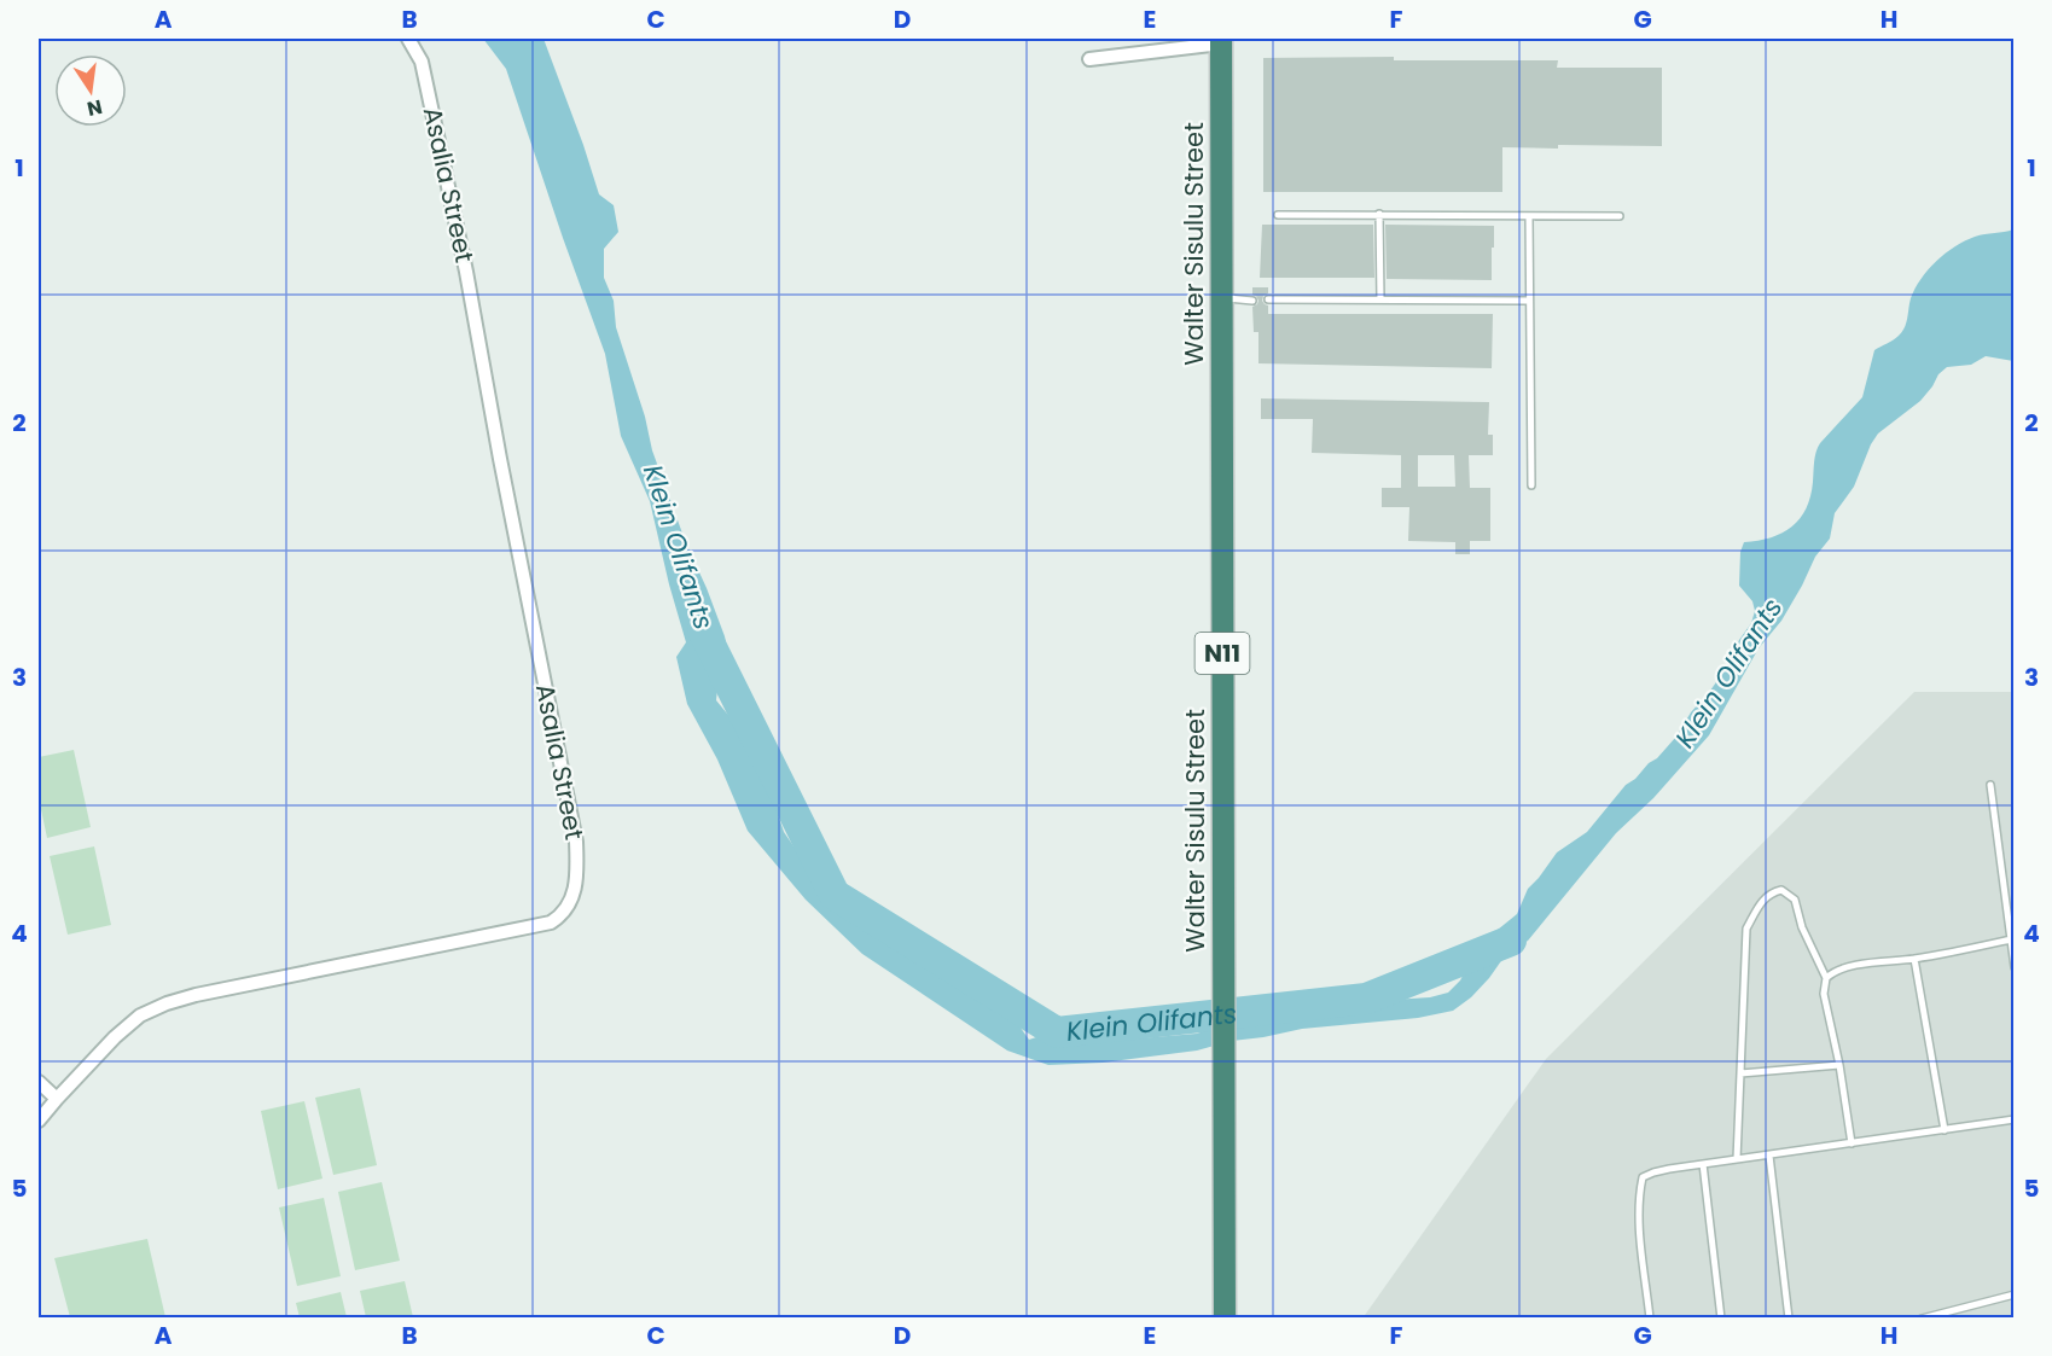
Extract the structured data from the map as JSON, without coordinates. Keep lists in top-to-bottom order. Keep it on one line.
{"streets":{"highway":["Walter Sisulu Street","N11"],"street":["Asalia Street"]},"water":["Klein Olifants"],"north":"bottom","grid":{"columns":["A","B","C","D","E","F","G","H"],"rows":["1","2","3","4","5"]}}
